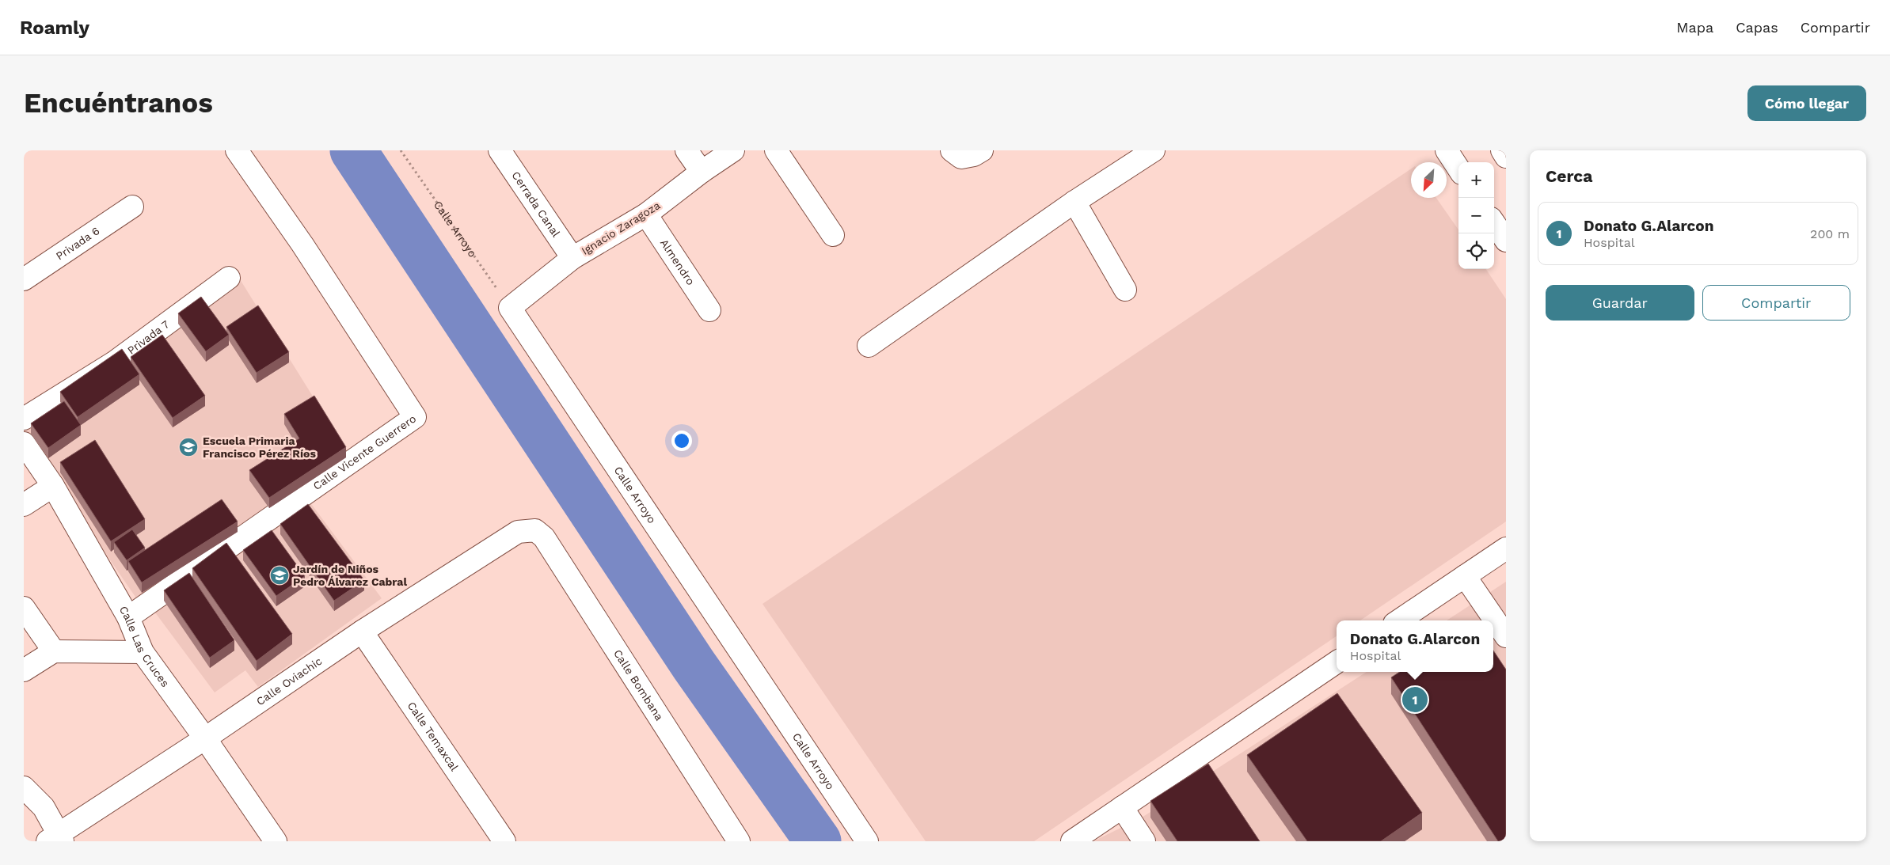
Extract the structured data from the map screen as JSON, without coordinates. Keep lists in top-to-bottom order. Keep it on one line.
{"streets":{"street":["Cerrada Canal","Ignacio Zaragoza","Calle Arroyo","Privada 6","Almendro","Privada 7","Calle Vicente Guerrero","Calle Las Cruces","Calle Oviachic","Calle Bombana","Calle Temaxcal"]},"crossings":[["Cerrada Canal","Ignacio Zaragoza"],["Ignacio Zaragoza","Calle Arroyo"],["Ignacio Zaragoza","Almendro"],["Calle Vicente Guerrero","Calle Las Cruces"],["Calle Las Cruces","Calle Oviachic"],["Calle Oviachic","Calle Bombana"],["Calle Oviachic","Calle Temaxcal"]],"places":{"school or university":["Escuela Primaria Francisco Pérez Ríos","Jardín de Niños Pedro Álvarez Cabral"]},"north":"bottom left","page":{"header":"Roamly","nav":["Mapa","Capas","Compartir"],"buttons":["Cómo llegar",["Guardar","Compartir"]],"title":"Encuéntranos","heading":"Cerca","map_buttons":["+","−"],"list":[{"mark":"1","name":"Donato G.Alarcon","note":"Hospital","value":"200 m"}],"popup":["Donato G.Alarcon","Hospital"],"pins":"1"}}
